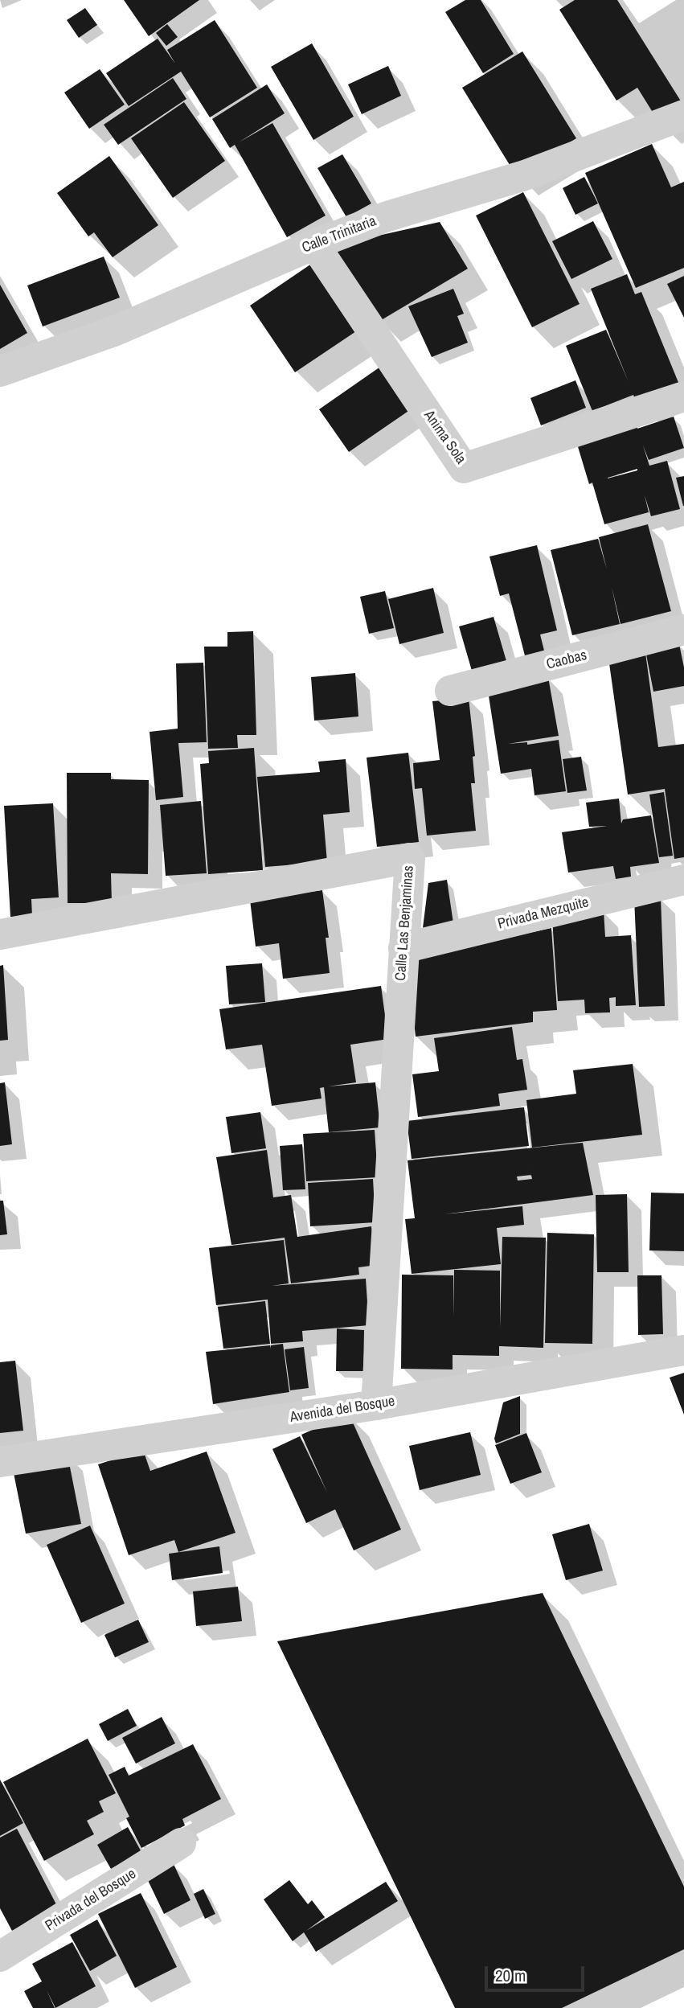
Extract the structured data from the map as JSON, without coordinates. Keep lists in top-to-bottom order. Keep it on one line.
{"streets":{"street":["Calle Trinitaria","Anima Sola","Caobas","Privada Mezquite","Calle Las Benjaminas","Avenida del Bosque","Privada del Bosque"]},"crossings":[["Calle Trinitaria","Anima Sola"],["Privada Mezquite","Calle Las Benjaminas"],["Calle Las Benjaminas","Avenida del Bosque"]],"scale_bar":"20 m"}
